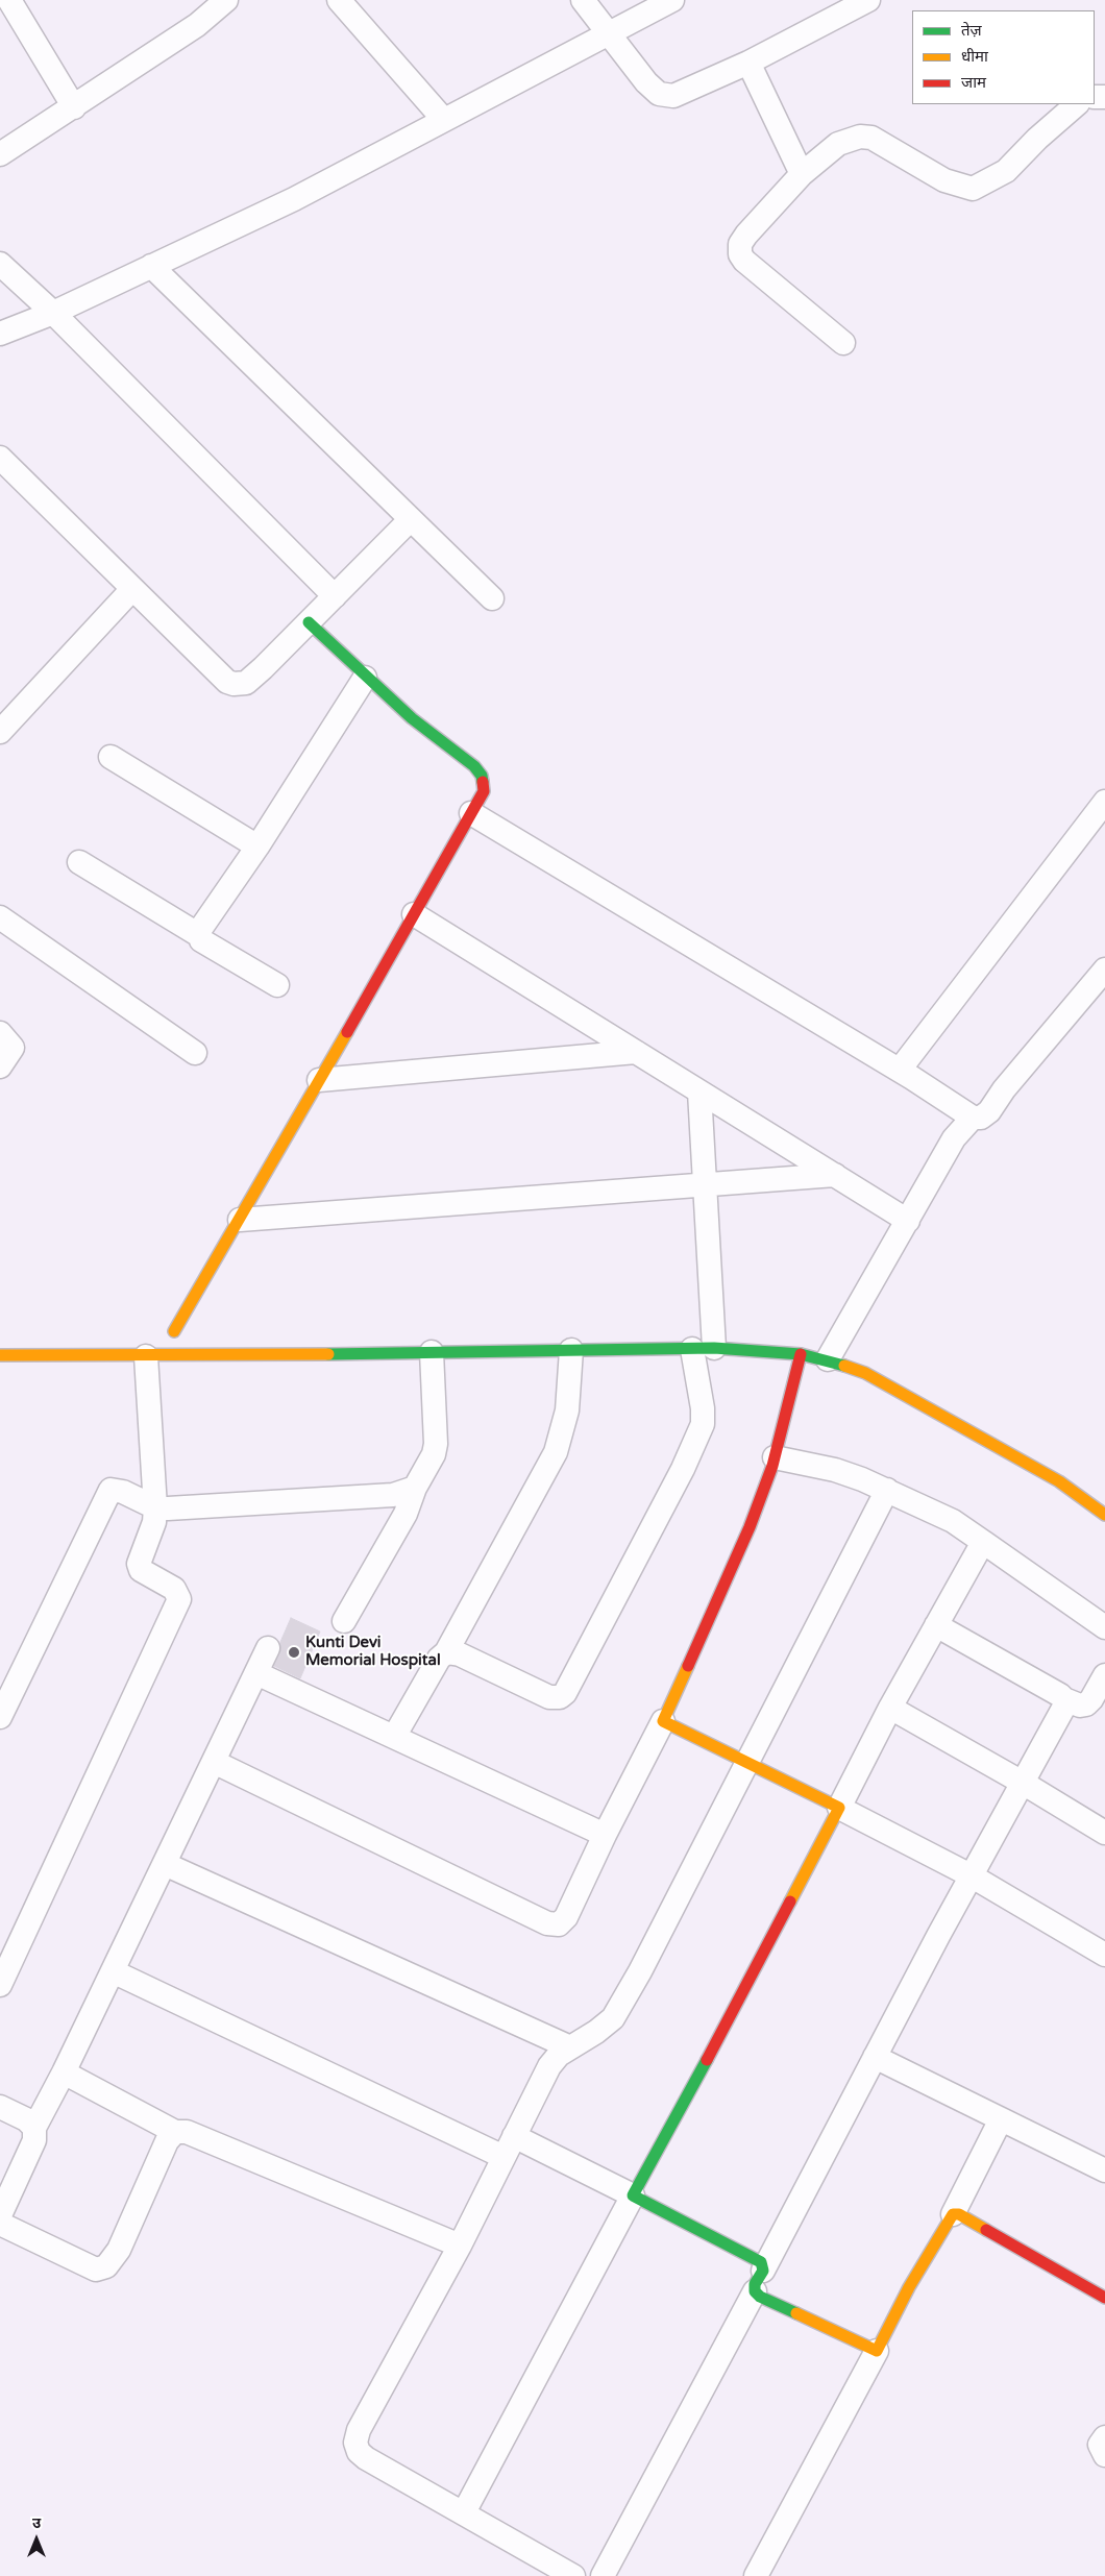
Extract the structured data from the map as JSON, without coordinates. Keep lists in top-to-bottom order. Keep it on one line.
{"places":["Kunti Devi Memorial Hospital"],"legend":["तेज़","धीमा","जाम"],"north":"top"}
